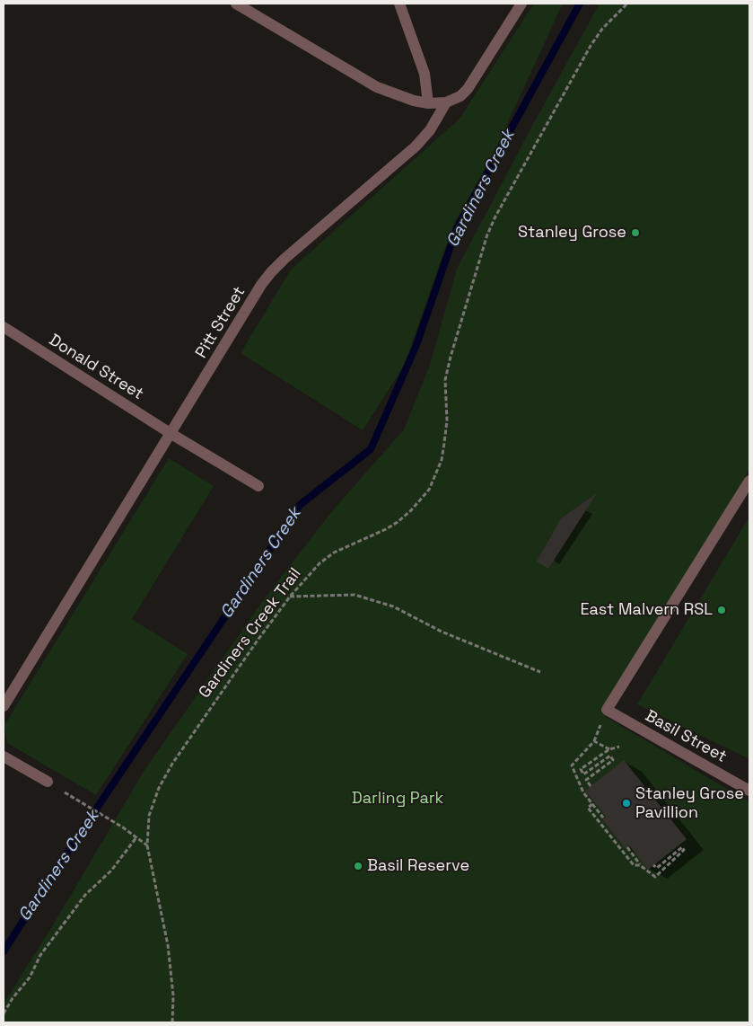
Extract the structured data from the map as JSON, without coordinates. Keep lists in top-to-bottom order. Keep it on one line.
{"streets":{"street":["Pitt Street","Donald Street","Basil Street"],"path":["Gardiners Creek Trail"]},"crossings":[["Pitt Street","Donald Street"]],"water":["Gardiners Creek"],"parks":["Darling Park"],"places":["Stanley Grose","East Malvern RSL","Stanley Grose Pavillion","Basil Reserve"]}
